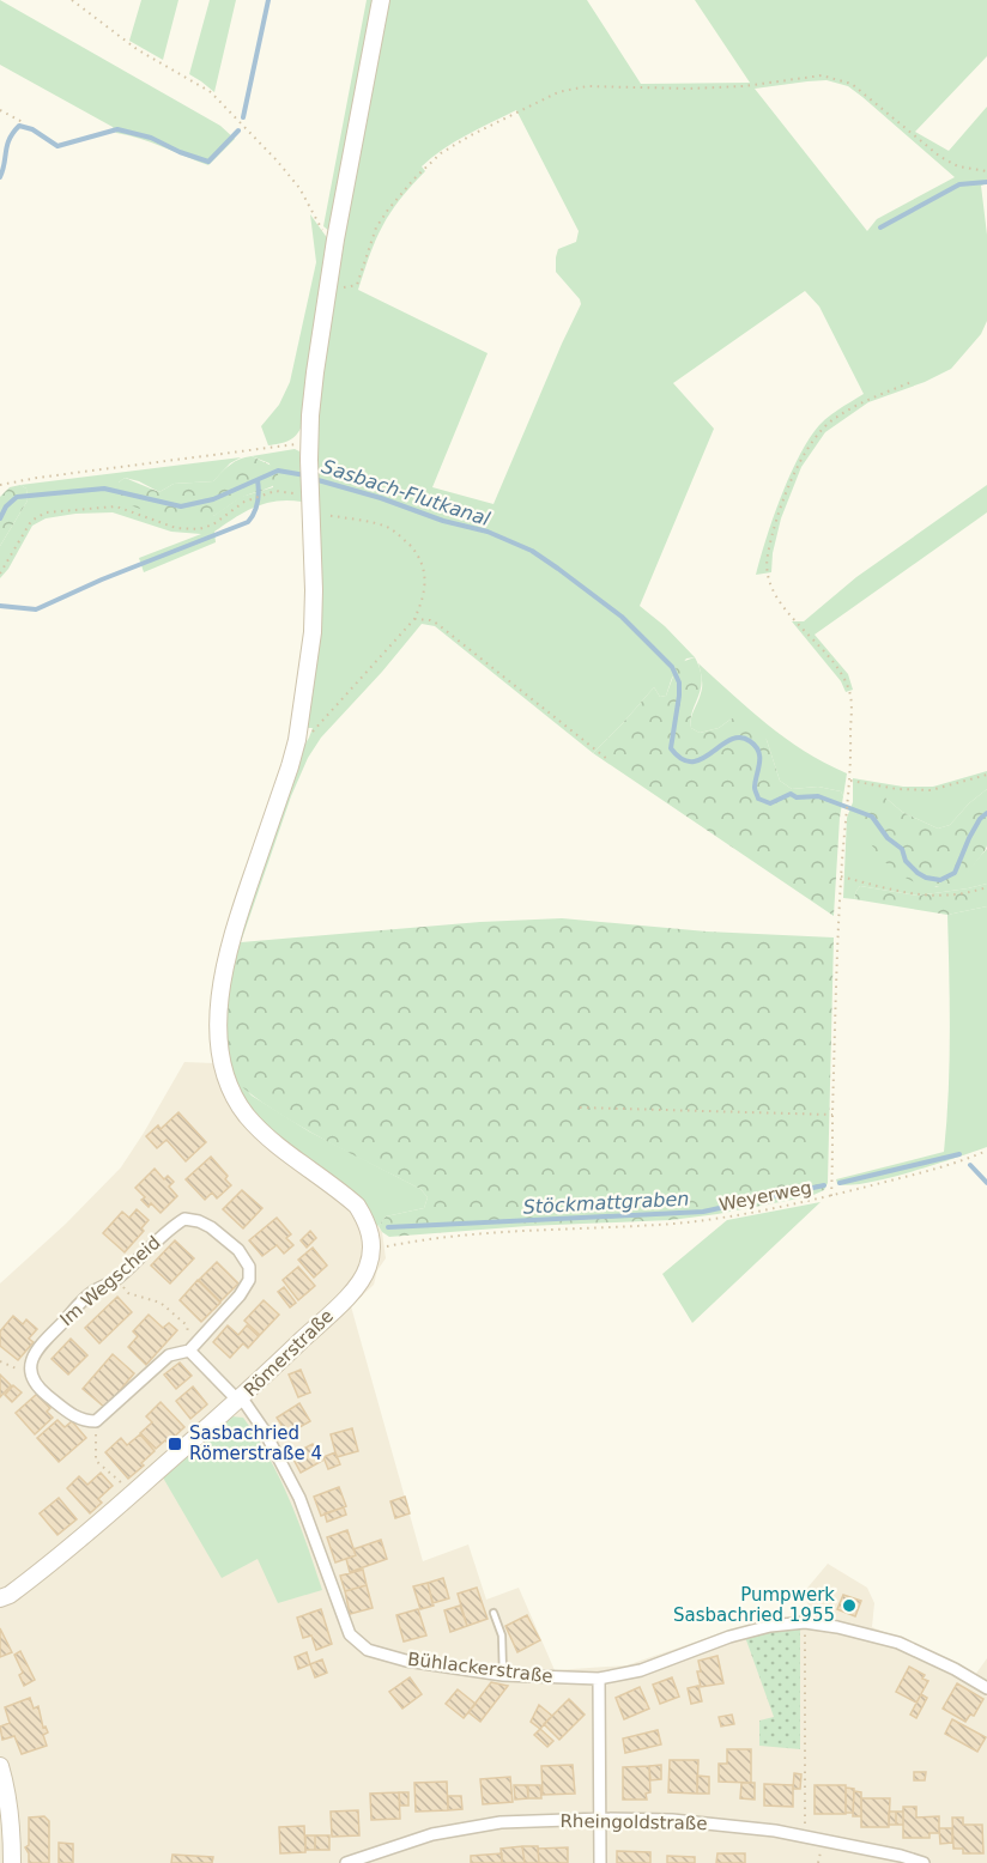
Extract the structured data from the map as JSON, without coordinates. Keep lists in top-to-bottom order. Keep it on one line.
{"streets":{"street":["Im Wegscheid","Römerstraße","Bühlackerstraße","Rheingoldstraße"],"path":["Weyerweg"]},"crossings":[["Weyerweg","Römerstraße"],["Römerstraße","Bühlackerstraße"]],"water":["Sasbach-Flutkanal","Stöckmattgraben"],"places":{"transit":["Sasbachried Römerstraße 4"],"other":["Pumpwerk Sasbachried 1955"]}}
